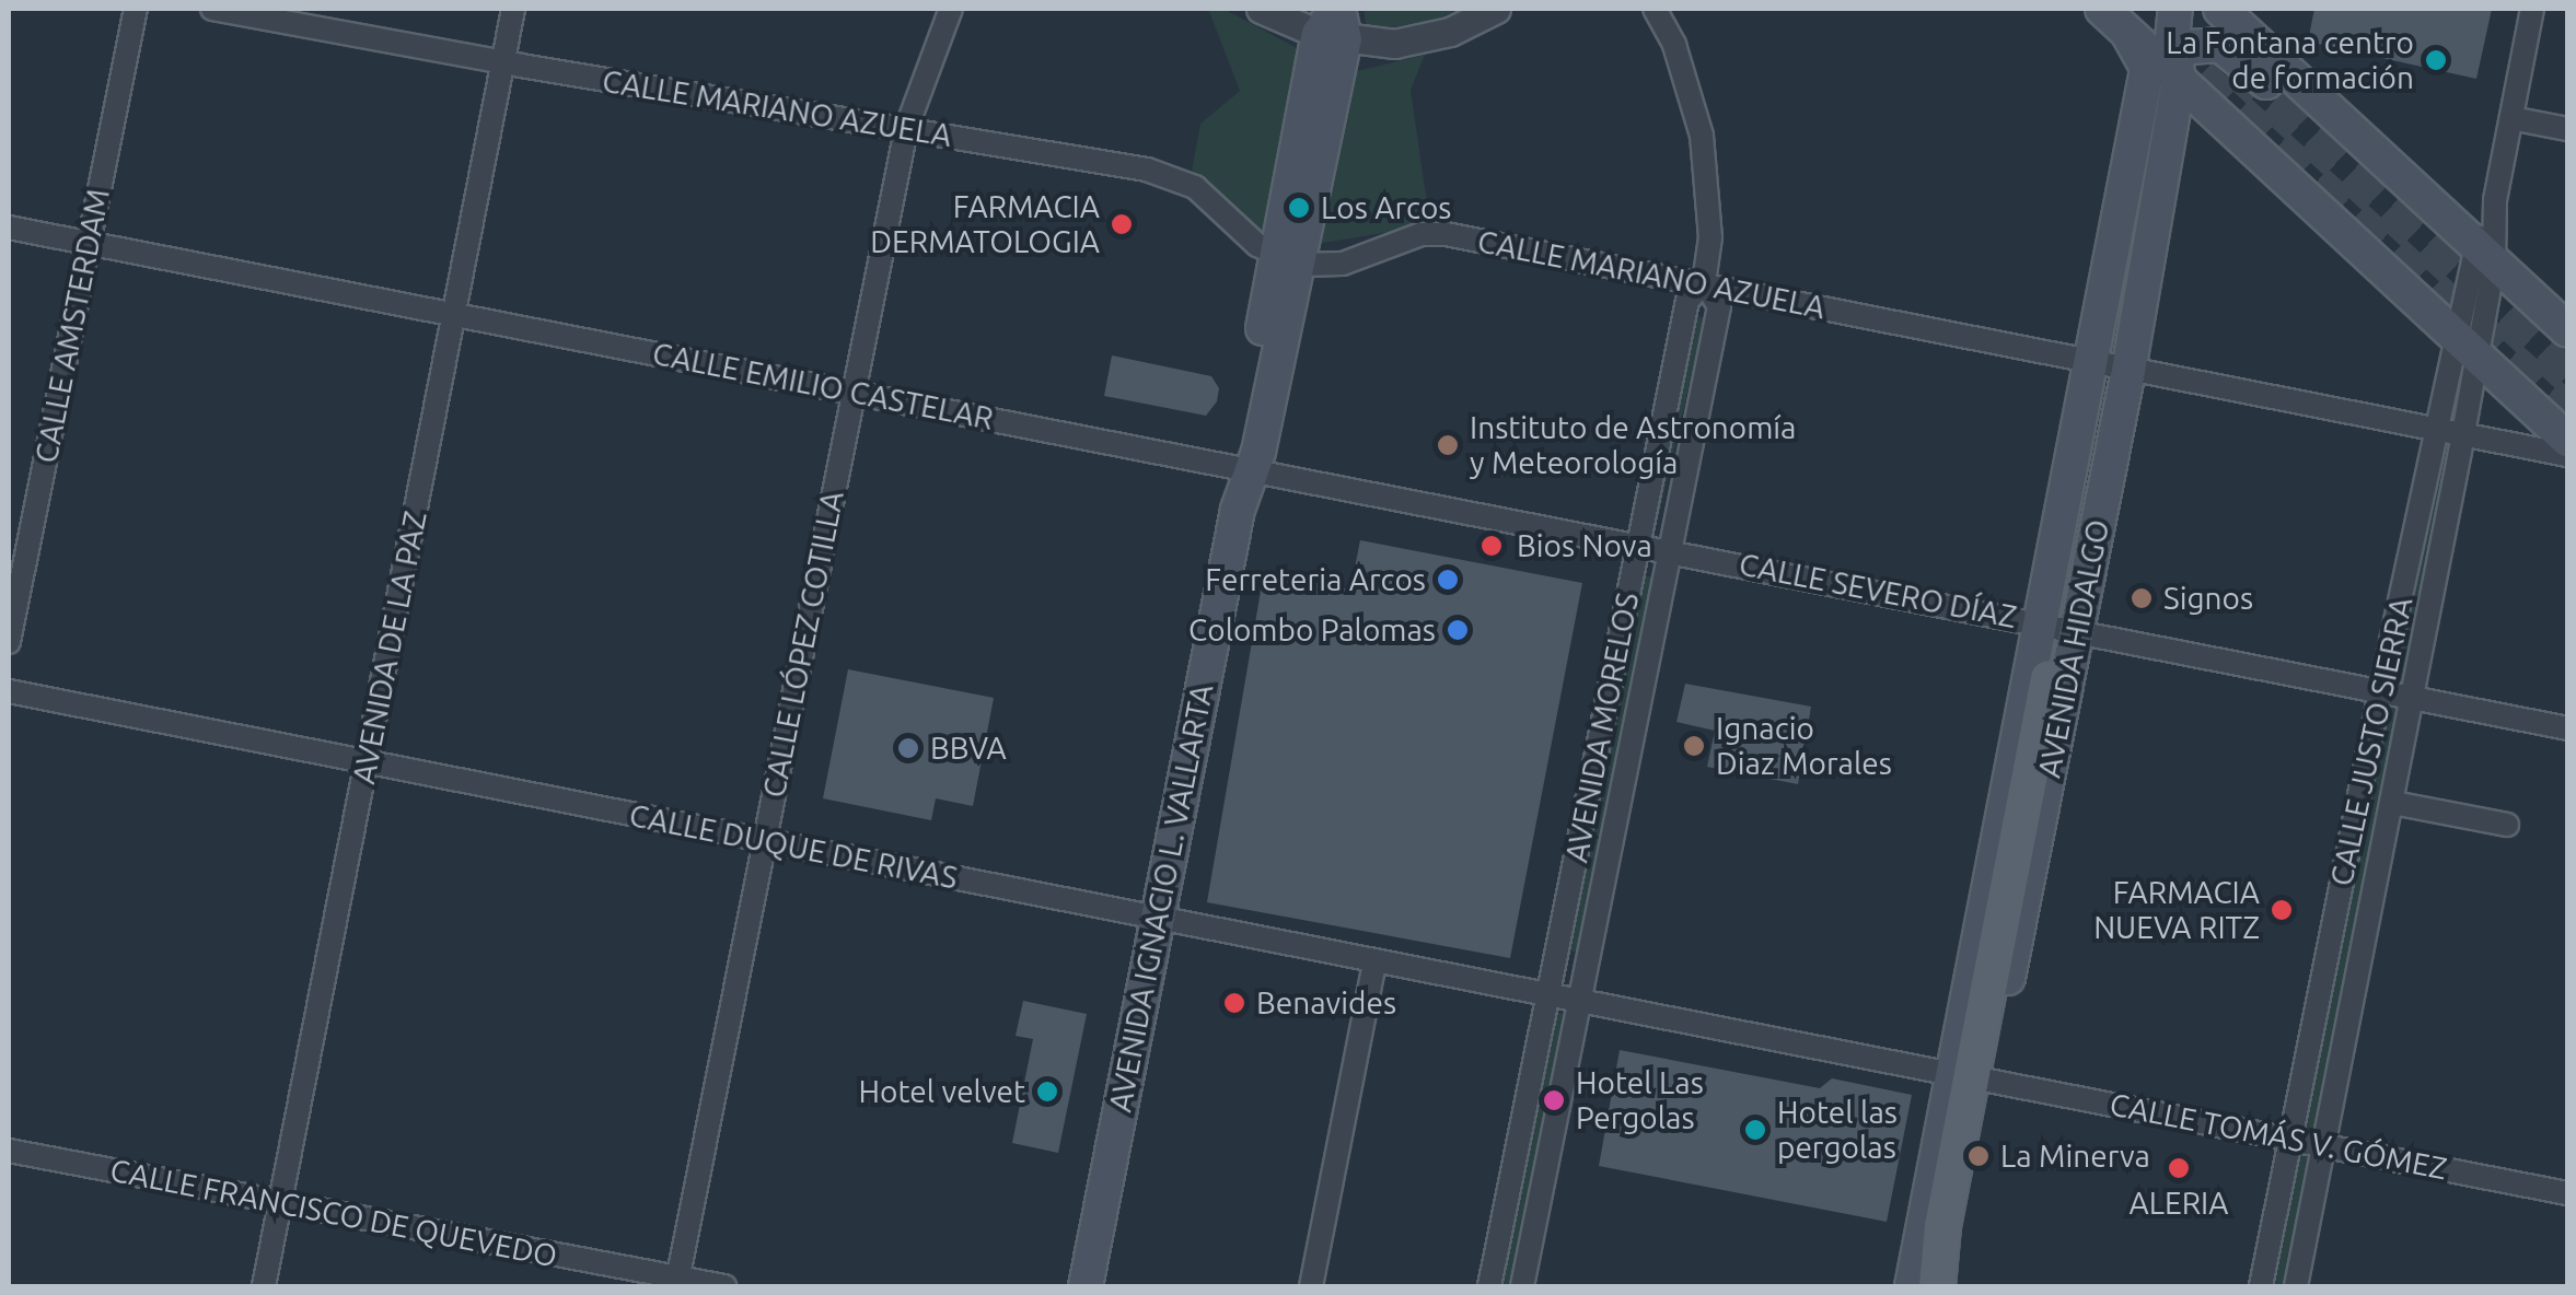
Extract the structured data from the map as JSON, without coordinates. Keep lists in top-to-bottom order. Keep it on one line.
{"streets":{"main road":["AVENIDA HIDALGO","AVENIDA IGNACIO L. VALLARTA"],"street":["CALLE MARIANO AZUELA","CALLE AMSTERDAM","CALLE EMILIO CASTELAR","CALLE SEVERO DÍAZ","CALLE LÓPEZ COTILLA","AVENIDA DE LA PAZ","AVENIDA MORELOS","CALLE JUSTO SIERRA","CALLE DUQUE DE RIVAS","CALLE TOMÁS V. GÓMEZ","CALLE FRANCISCO DE QUEVEDO"]},"crossings":[["CALLE MARIANO AZUELA","CALLE LÓPEZ COTILLA"],["CALLE MARIANO AZUELA","AVENIDA DE LA PAZ"],["CALLE MARIANO AZUELA","AVENIDA HIDALGO"],["CALLE MARIANO AZUELA","AVENIDA MORELOS"],["CALLE MARIANO AZUELA","CALLE JUSTO SIERRA"],["CALLE MARIANO AZUELA","AVENIDA IGNACIO L. VALLARTA"],["CALLE AMSTERDAM","CALLE EMILIO CASTELAR"],["CALLE EMILIO CASTELAR","CALLE SEVERO DÍAZ"],["CALLE EMILIO CASTELAR","CALLE LÓPEZ COTILLA"],["CALLE EMILIO CASTELAR","AVENIDA DE LA PAZ"],["CALLE EMILIO CASTELAR","AVENIDA MORELOS"],["CALLE EMILIO CASTELAR","AVENIDA IGNACIO L. VALLARTA"],["CALLE SEVERO DÍAZ","AVENIDA HIDALGO"],["CALLE SEVERO DÍAZ","AVENIDA MORELOS"],["CALLE SEVERO DÍAZ","CALLE JUSTO SIERRA"],["CALLE LÓPEZ COTILLA","CALLE DUQUE DE RIVAS"],["CALLE LÓPEZ COTILLA","CALLE FRANCISCO DE QUEVEDO"],["AVENIDA DE LA PAZ","CALLE DUQUE DE RIVAS"],["AVENIDA DE LA PAZ","CALLE FRANCISCO DE QUEVEDO"],["AVENIDA HIDALGO","CALLE TOMÁS V. GÓMEZ"],["AVENIDA MORELOS","CALLE DUQUE DE RIVAS"],["CALLE JUSTO SIERRA","CALLE TOMÁS V. GÓMEZ"],["CALLE DUQUE DE RIVAS","AVENIDA IGNACIO L. VALLARTA"]],"places":["La Fontana centro de formación","Los Arcos","FARMACIA DERMATOLOGIA","Instituto de Astronomía y Meteorología","Bios Nova","Ferreteria Arcos","Signos","Colombo Palomas","Ignacio Diaz Morales","BBVA","FARMACIA NUEVA RITZ","Benavides","Hotel velvet","Hotel Las Pergolas","Hotel las pergolas","La Minerva","ALERIA"]}
